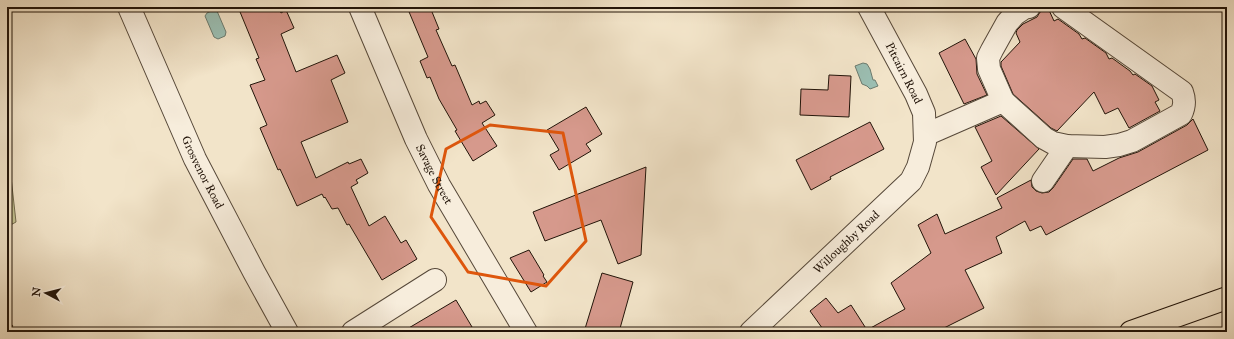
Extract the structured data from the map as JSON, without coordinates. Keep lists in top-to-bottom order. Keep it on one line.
{"streets":{"street":["Pitcairn Road","Grosvenor Road","Savage Street","Willoughby Road"]},"crossings":[["Pitcairn Road","Willoughby Road"]],"north":"left"}
